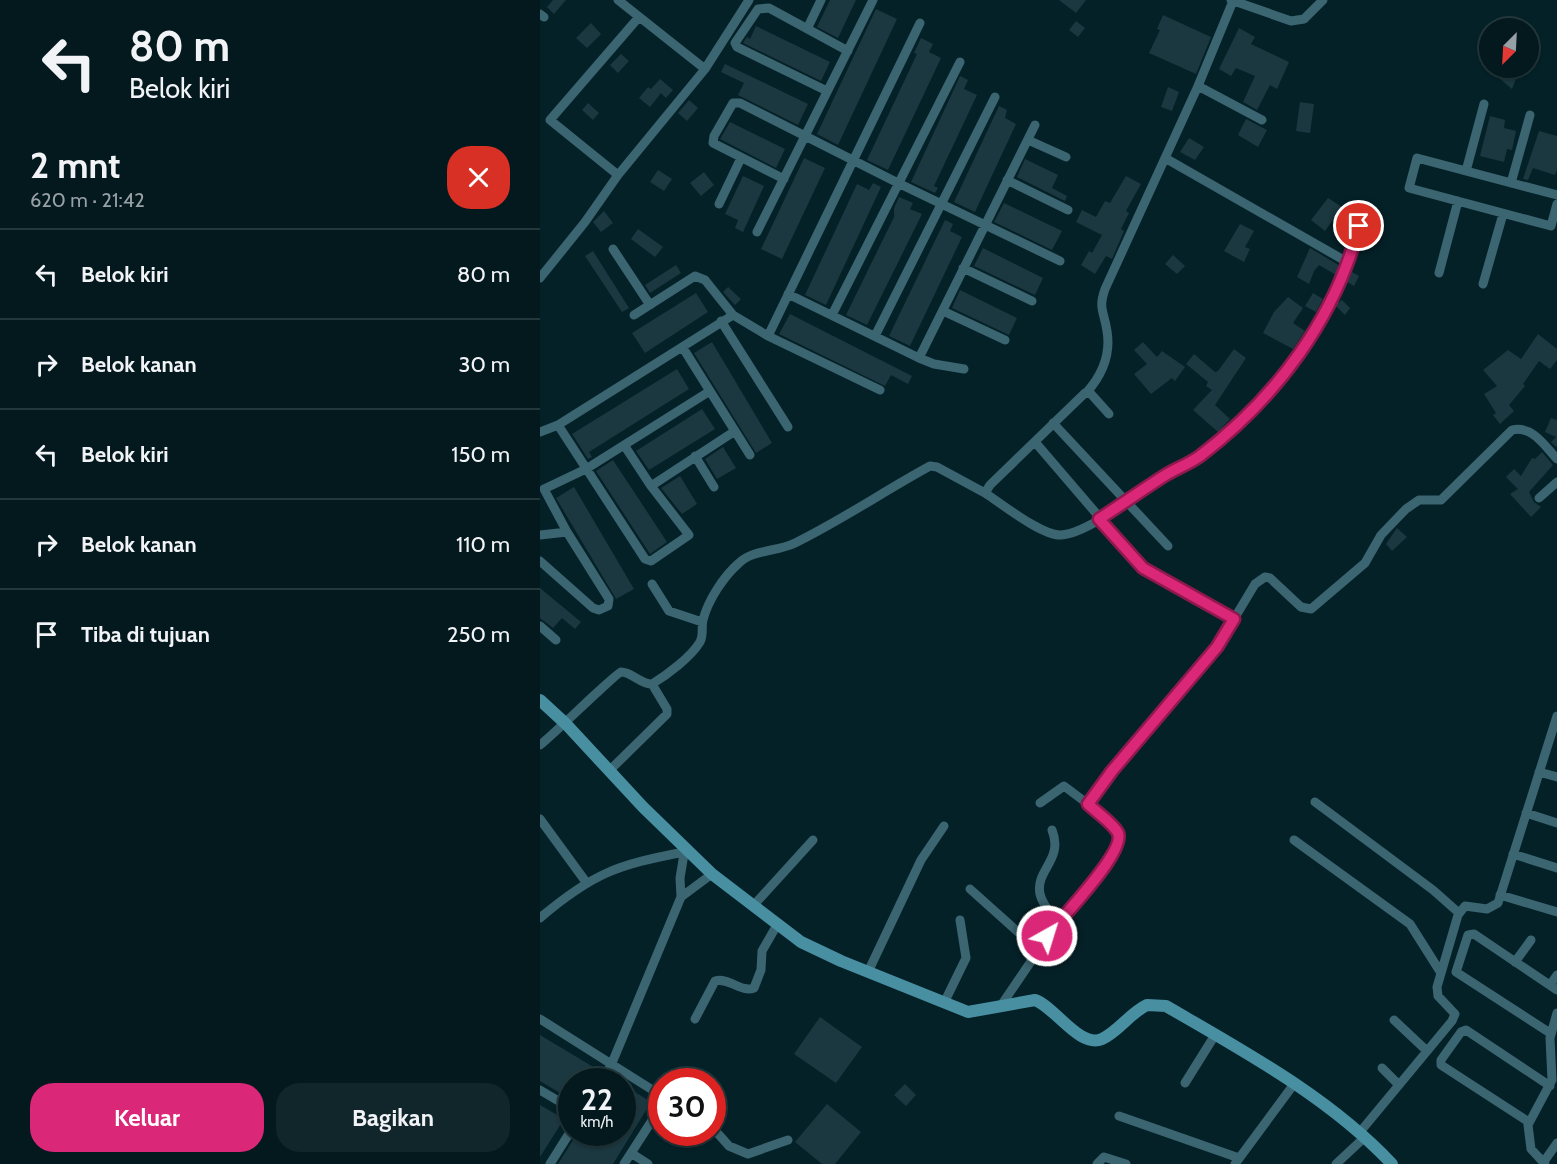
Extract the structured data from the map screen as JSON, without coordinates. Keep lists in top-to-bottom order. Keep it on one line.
{"north":"bottom left","page":{"turn":["80 m","Belok kiri"],"heading":["2 mnt","620 m · 21:42"],"list":[{"name":"Belok kiri","value":"80 m"},{"name":"Belok kanan","value":"30 m"},{"name":"Belok kiri","value":"150 m"},{"name":"Belok kanan","value":"110 m"},{"name":"Tiba di tujuan","value":"250 m"}],"speed":"22 km/h","limit":"30","buttons":["Keluar","Bagikan"]}}
